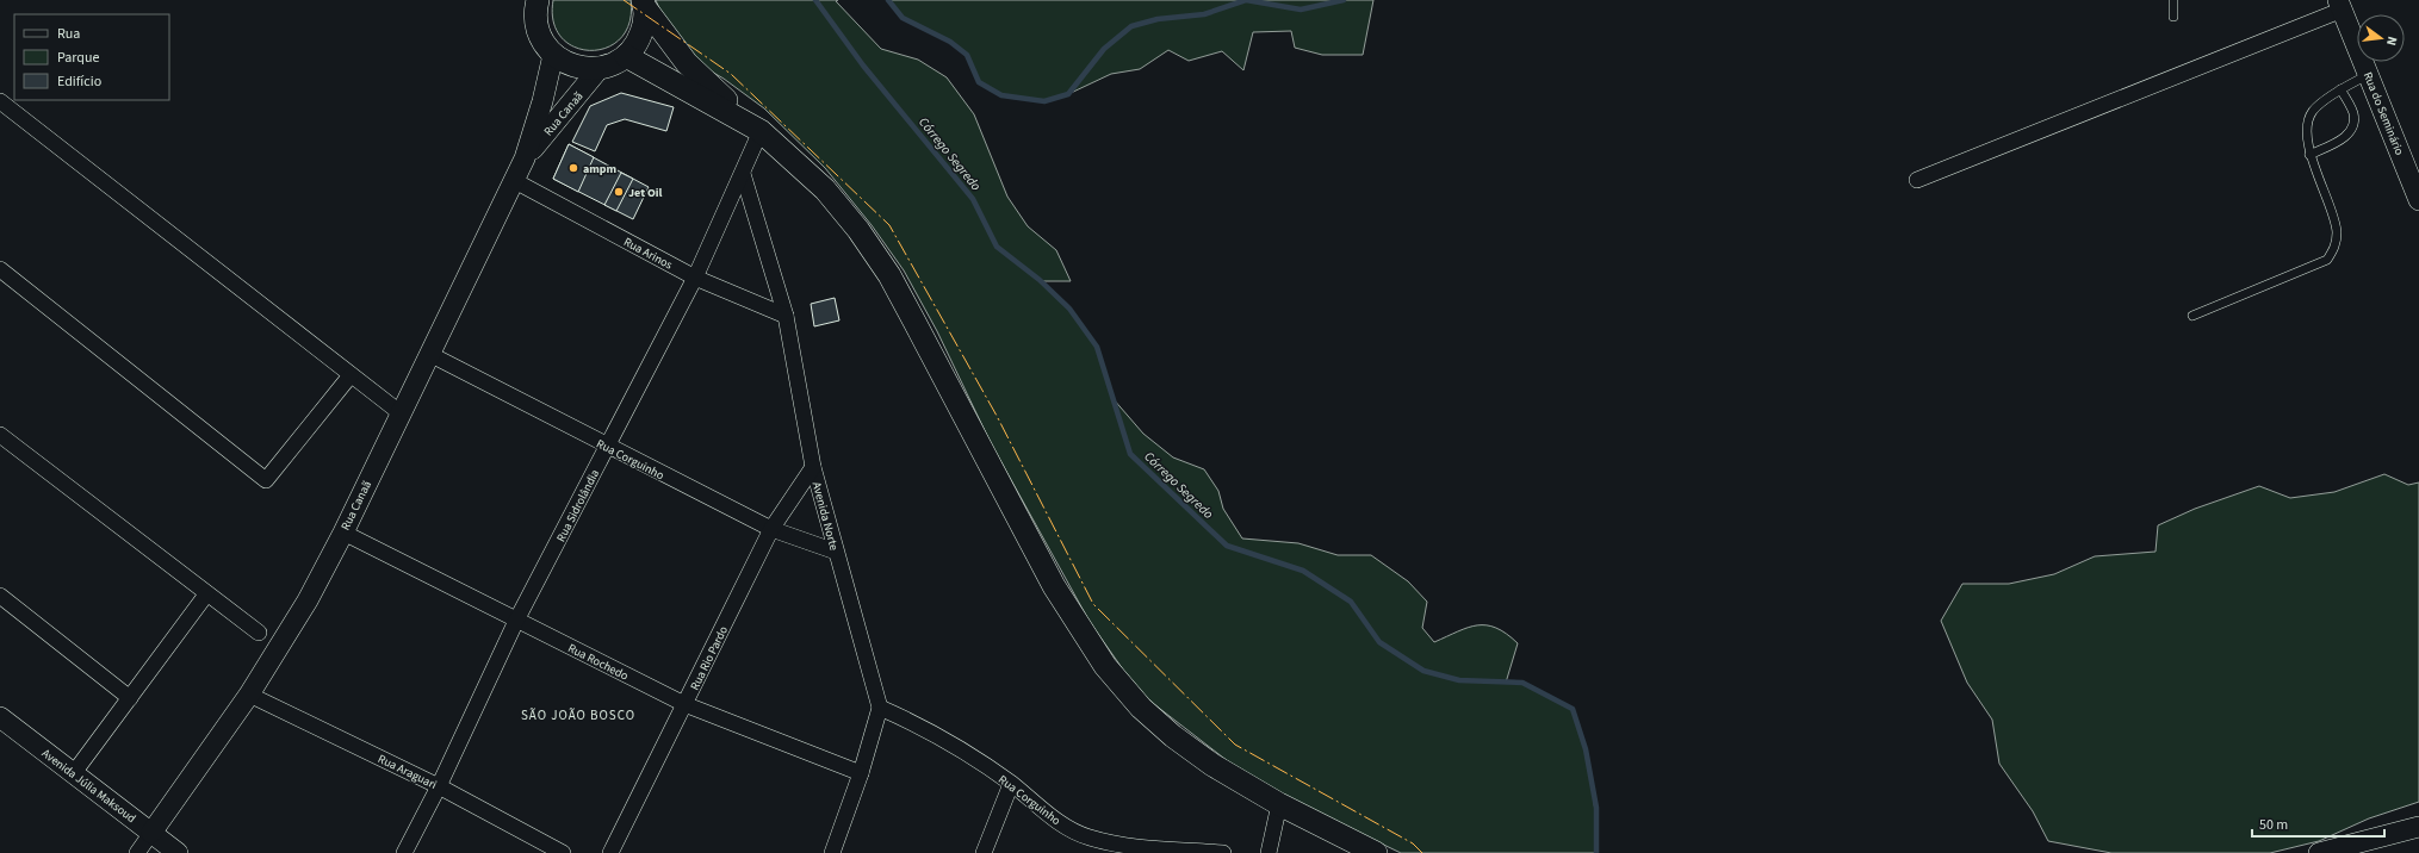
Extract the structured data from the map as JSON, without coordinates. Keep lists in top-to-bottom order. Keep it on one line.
{"streets":{"street":["Rua Canaã","Rua do Seminário","Rua Arinos","Rua Corguinho","Rua Sidrolândia","Avenida Norte","Rua Rio Pardo","Rua Rochedo","Rua Araguari","Avenida Júlia Maksoud"]},"crossings":[["Rua Canaã","Rua Arinos"],["Rua Canaã","Rua Corguinho"],["Rua Canaã","Rua Rochedo"],["Rua Canaã","Rua Araguari"],["Rua Canaã","Avenida Júlia Maksoud"],["Rua Arinos","Rua Sidrolândia"],["Rua Arinos","Avenida Norte"],["Rua Corguinho","Rua Sidrolândia"],["Rua Corguinho","Avenida Norte"],["Rua Corguinho","Rua Rio Pardo"],["Rua Sidrolândia","Avenida Norte"],["Rua Sidrolândia","Rua Rochedo"],["Rua Sidrolândia","Rua Araguari"],["Avenida Norte","Rua Rio Pardo"],["Rua Rio Pardo","Rua Rochedo"]],"districts":["SÃO JOÃO BOSCO"],"water":["Córrego Segredo"],"places":["ampm","Jet Oil"],"legend":["Rua","Parque","Edifício"],"scale_bar":"50 m","north":"right"}
